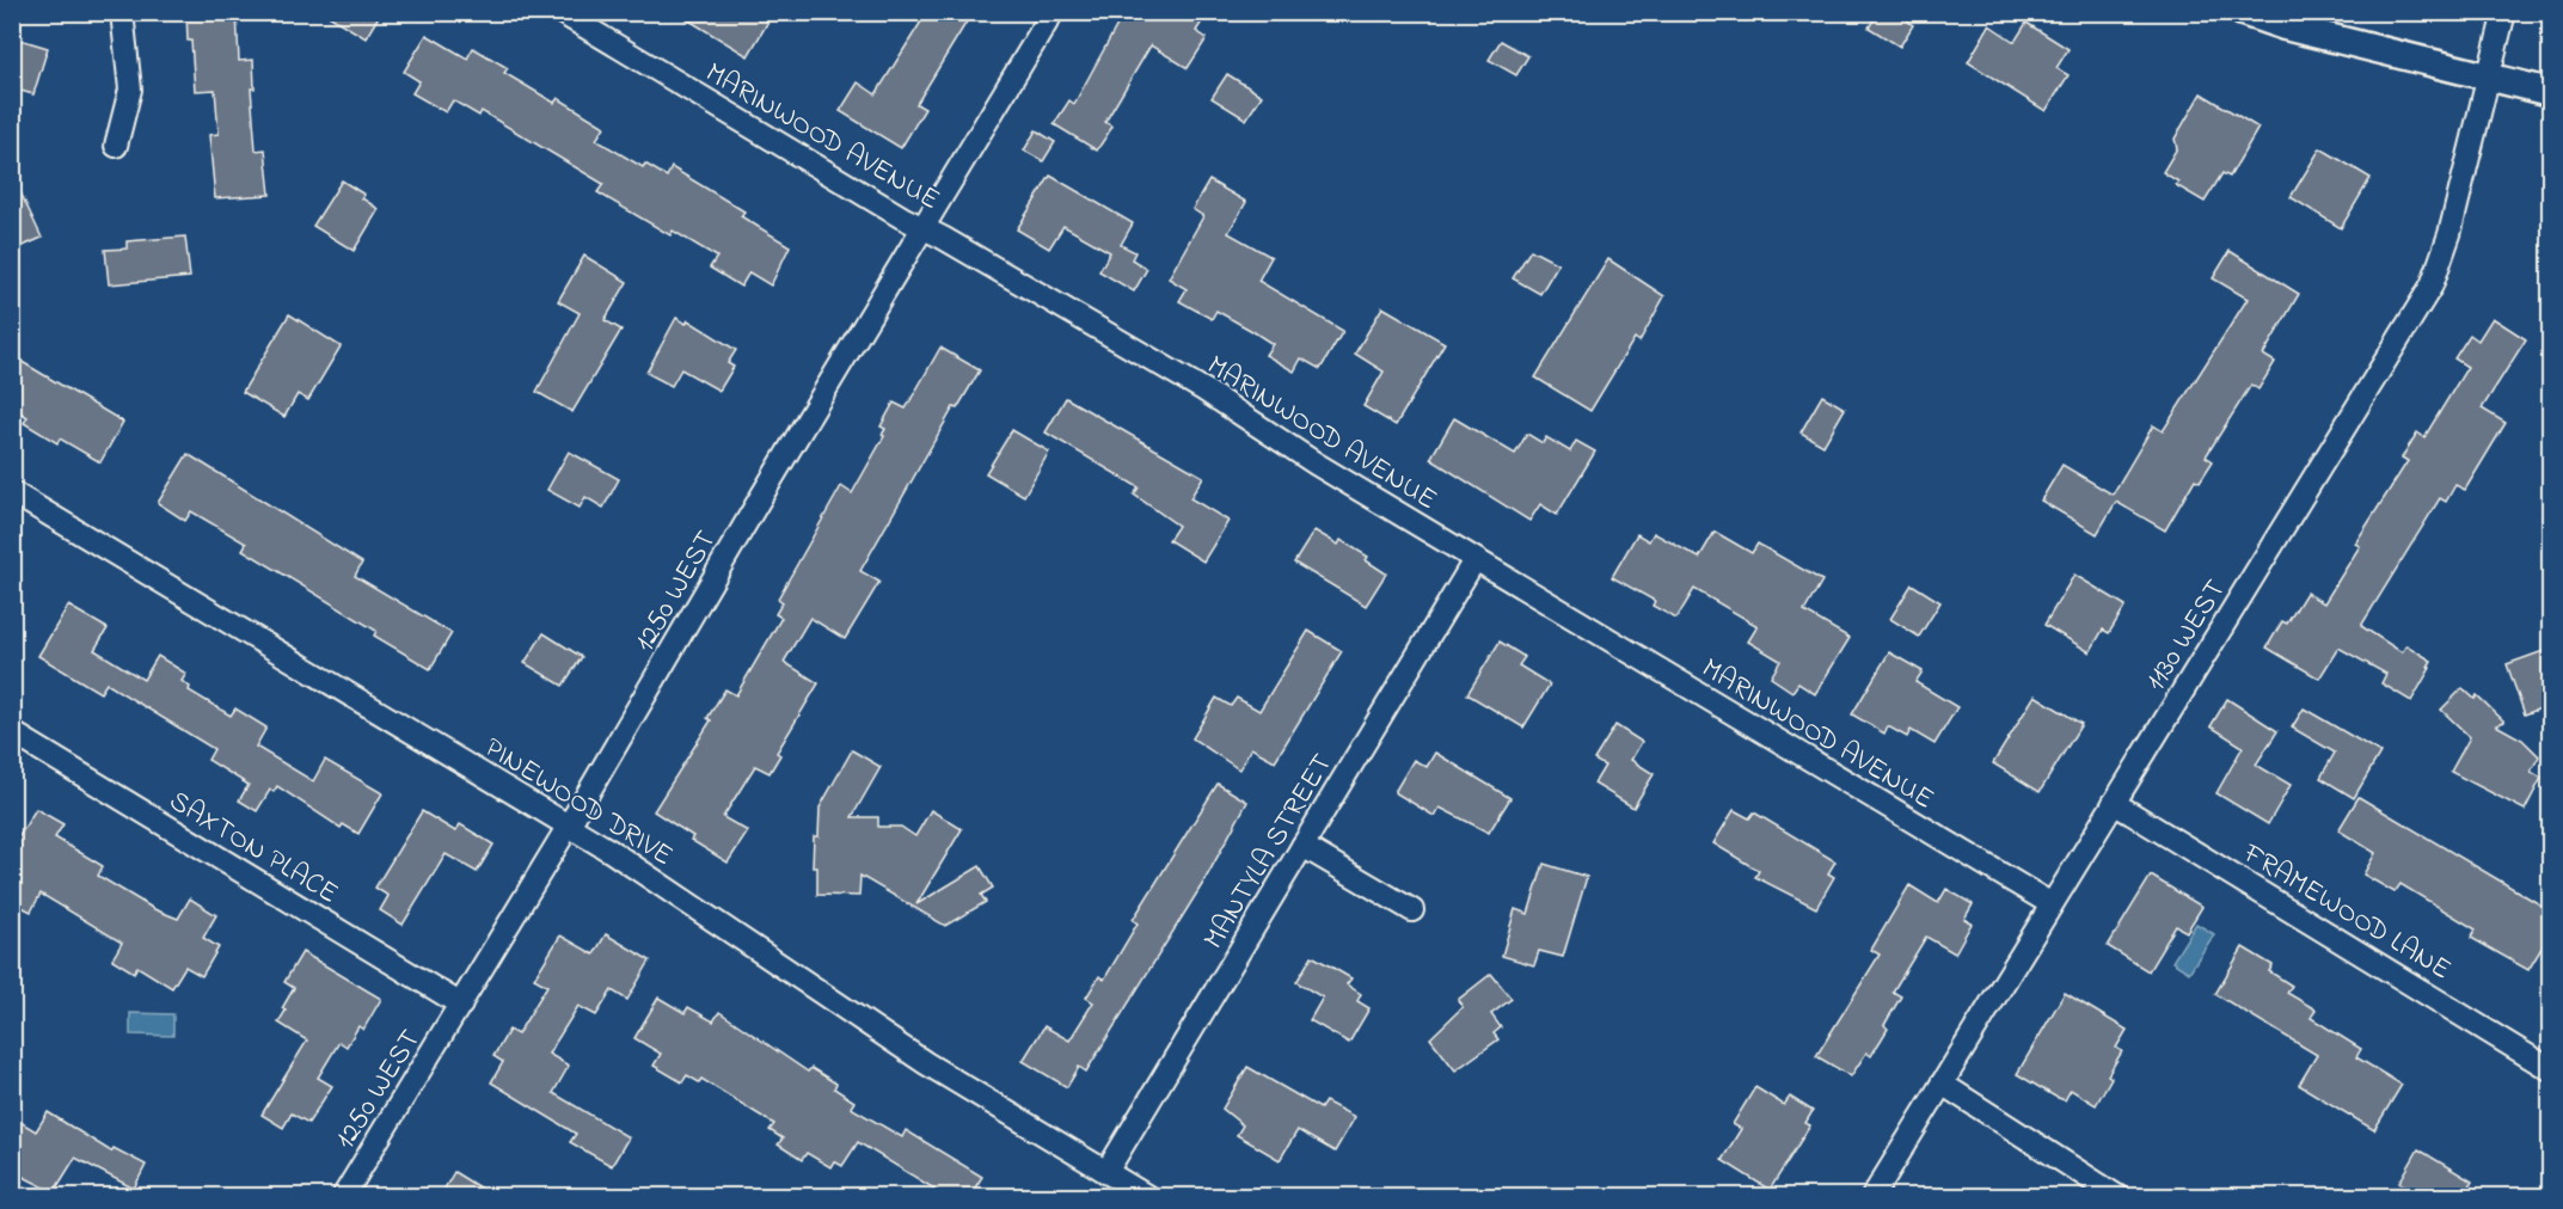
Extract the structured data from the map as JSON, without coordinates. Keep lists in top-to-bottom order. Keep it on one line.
{"streets":{"street":["MARINWOOD AVENUE","1250 WEST","1130 WEST","PINEWOOD DRIVE","SAXTON PLACE","MANTYLA STREET","FRAMEWOOD LANE"]},"crossings":[["MARINWOOD AVENUE","1250 WEST"],["MARINWOOD AVENUE","1130 WEST"],["MARINWOOD AVENUE","MANTYLA STREET"],["1250 WEST","PINEWOOD DRIVE"],["1250 WEST","SAXTON PLACE"],["1130 WEST","FRAMEWOOD LANE"],["PINEWOOD DRIVE","MANTYLA STREET"]]}
